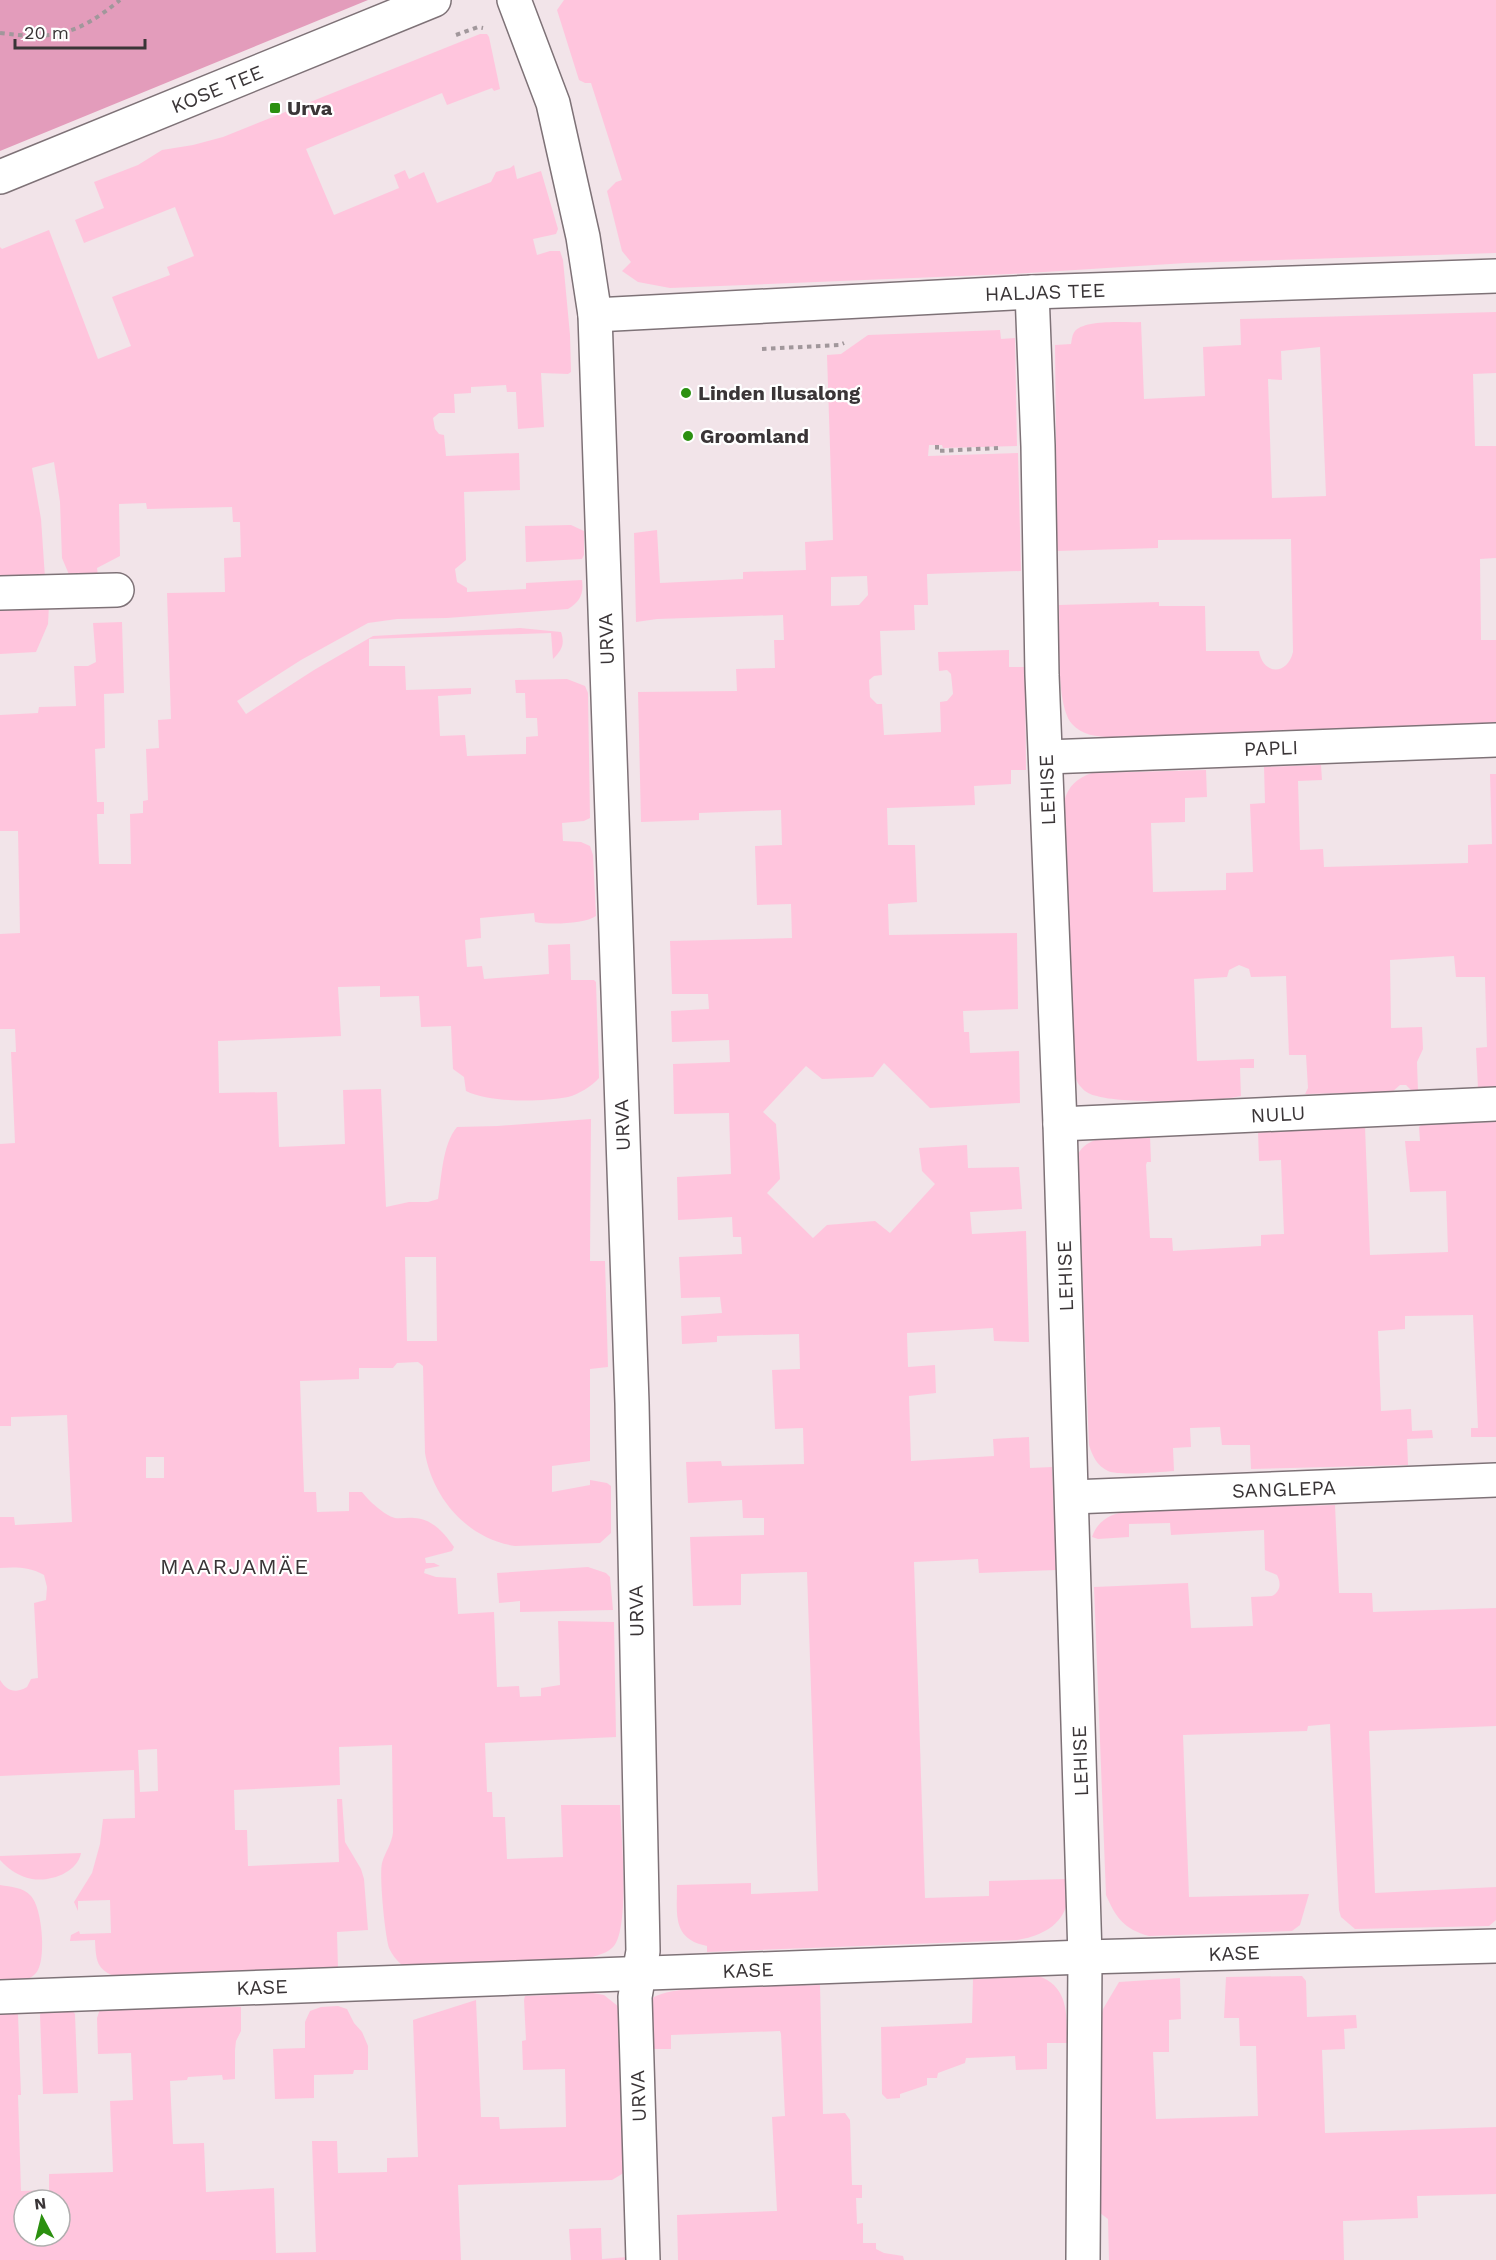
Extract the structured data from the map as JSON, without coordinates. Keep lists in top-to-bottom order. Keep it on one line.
{"streets":{"street":["KOSE TEE","HALJAS TEE","URVA","PAPLI","LEHISE","NULU","SANGLEPA","KASE"]},"crossings":[["HALJAS TEE","URVA"],["HALJAS TEE","LEHISE"],["URVA","KASE"],["PAPLI","LEHISE"],["LEHISE","NULU"],["LEHISE","SANGLEPA"],["LEHISE","KASE"]],"districts":["MAARJAMÄE"],"places":{"transit":["Urva"],"other":["Linden Ilusalong","Groomland"]},"scale_bar":"20 m","north":"top"}
